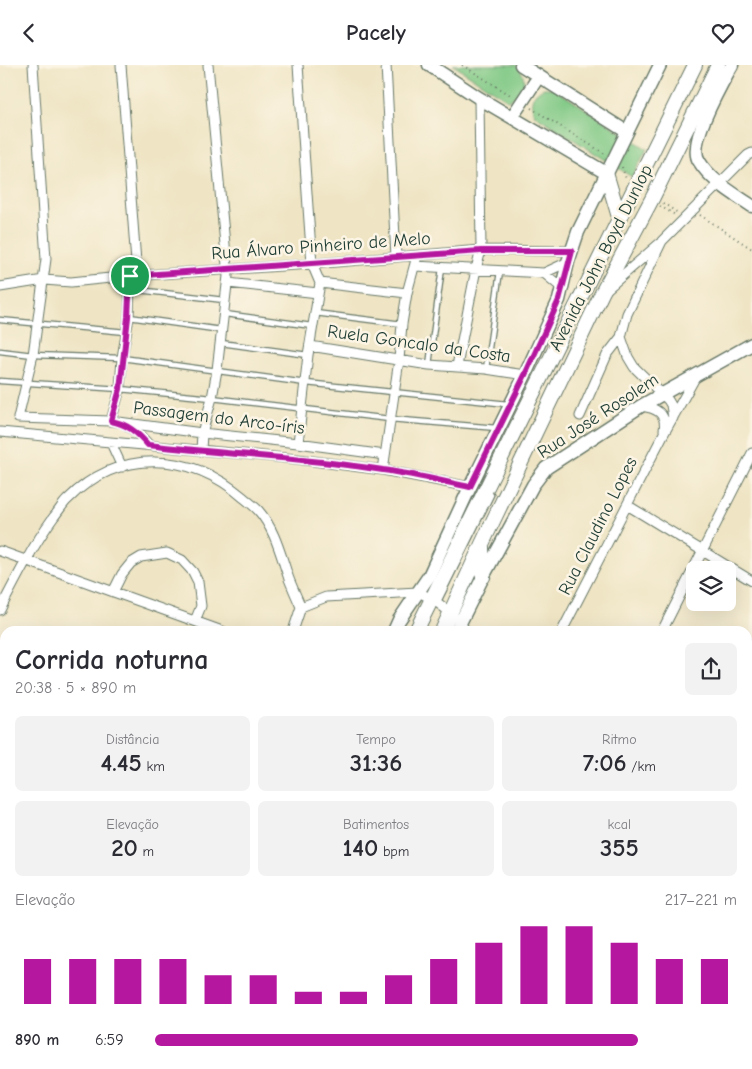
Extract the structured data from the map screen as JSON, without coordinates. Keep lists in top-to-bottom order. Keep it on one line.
{"streets":{"main road":["Avenida John Boyd Dunlop"],"street":["Rua Álvaro Pinheiro de Melo","Ruela Goncalo da Costa","Rua José Rosolem","Passagem do Arco-íris","Rua Claudino Lopes"]},"crossings":[["Avenida John Boyd Dunlop","Rua José Rosolem"],["Rua José Rosolem","Rua Claudino Lopes"]],"page":{"header":"Pacely","heading":["Corrida noturna","20:38 · 5 × 890 m"],"stats":[["Distância","4.45 km"],["Tempo","31:36"],["Ritmo","7:06 /km"],["Elevação","20 m"],["Batimentos","140 bpm"],["kcal","355"]],"chart":["Elevação","217–221 m"],"list":[{"name":"890 m","note":"6:59"}]}}
